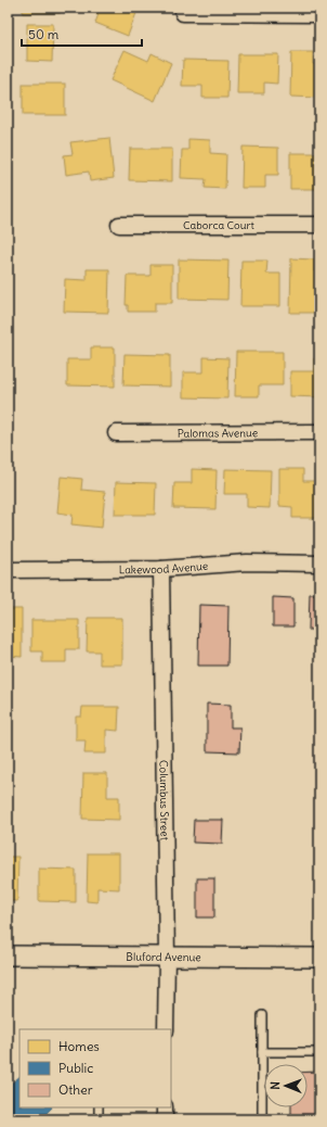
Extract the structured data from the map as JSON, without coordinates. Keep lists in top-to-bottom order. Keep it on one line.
{"streets":{"street":["Caborca Court","Palomas Avenue","Lakewood Avenue","Columbus Street","Bluford Avenue"]},"crossings":[["Lakewood Avenue","Columbus Street"],["Columbus Street","Bluford Avenue"]],"legend":["Homes","Public","Other"],"scale_bar":"50 m","north":"left"}
